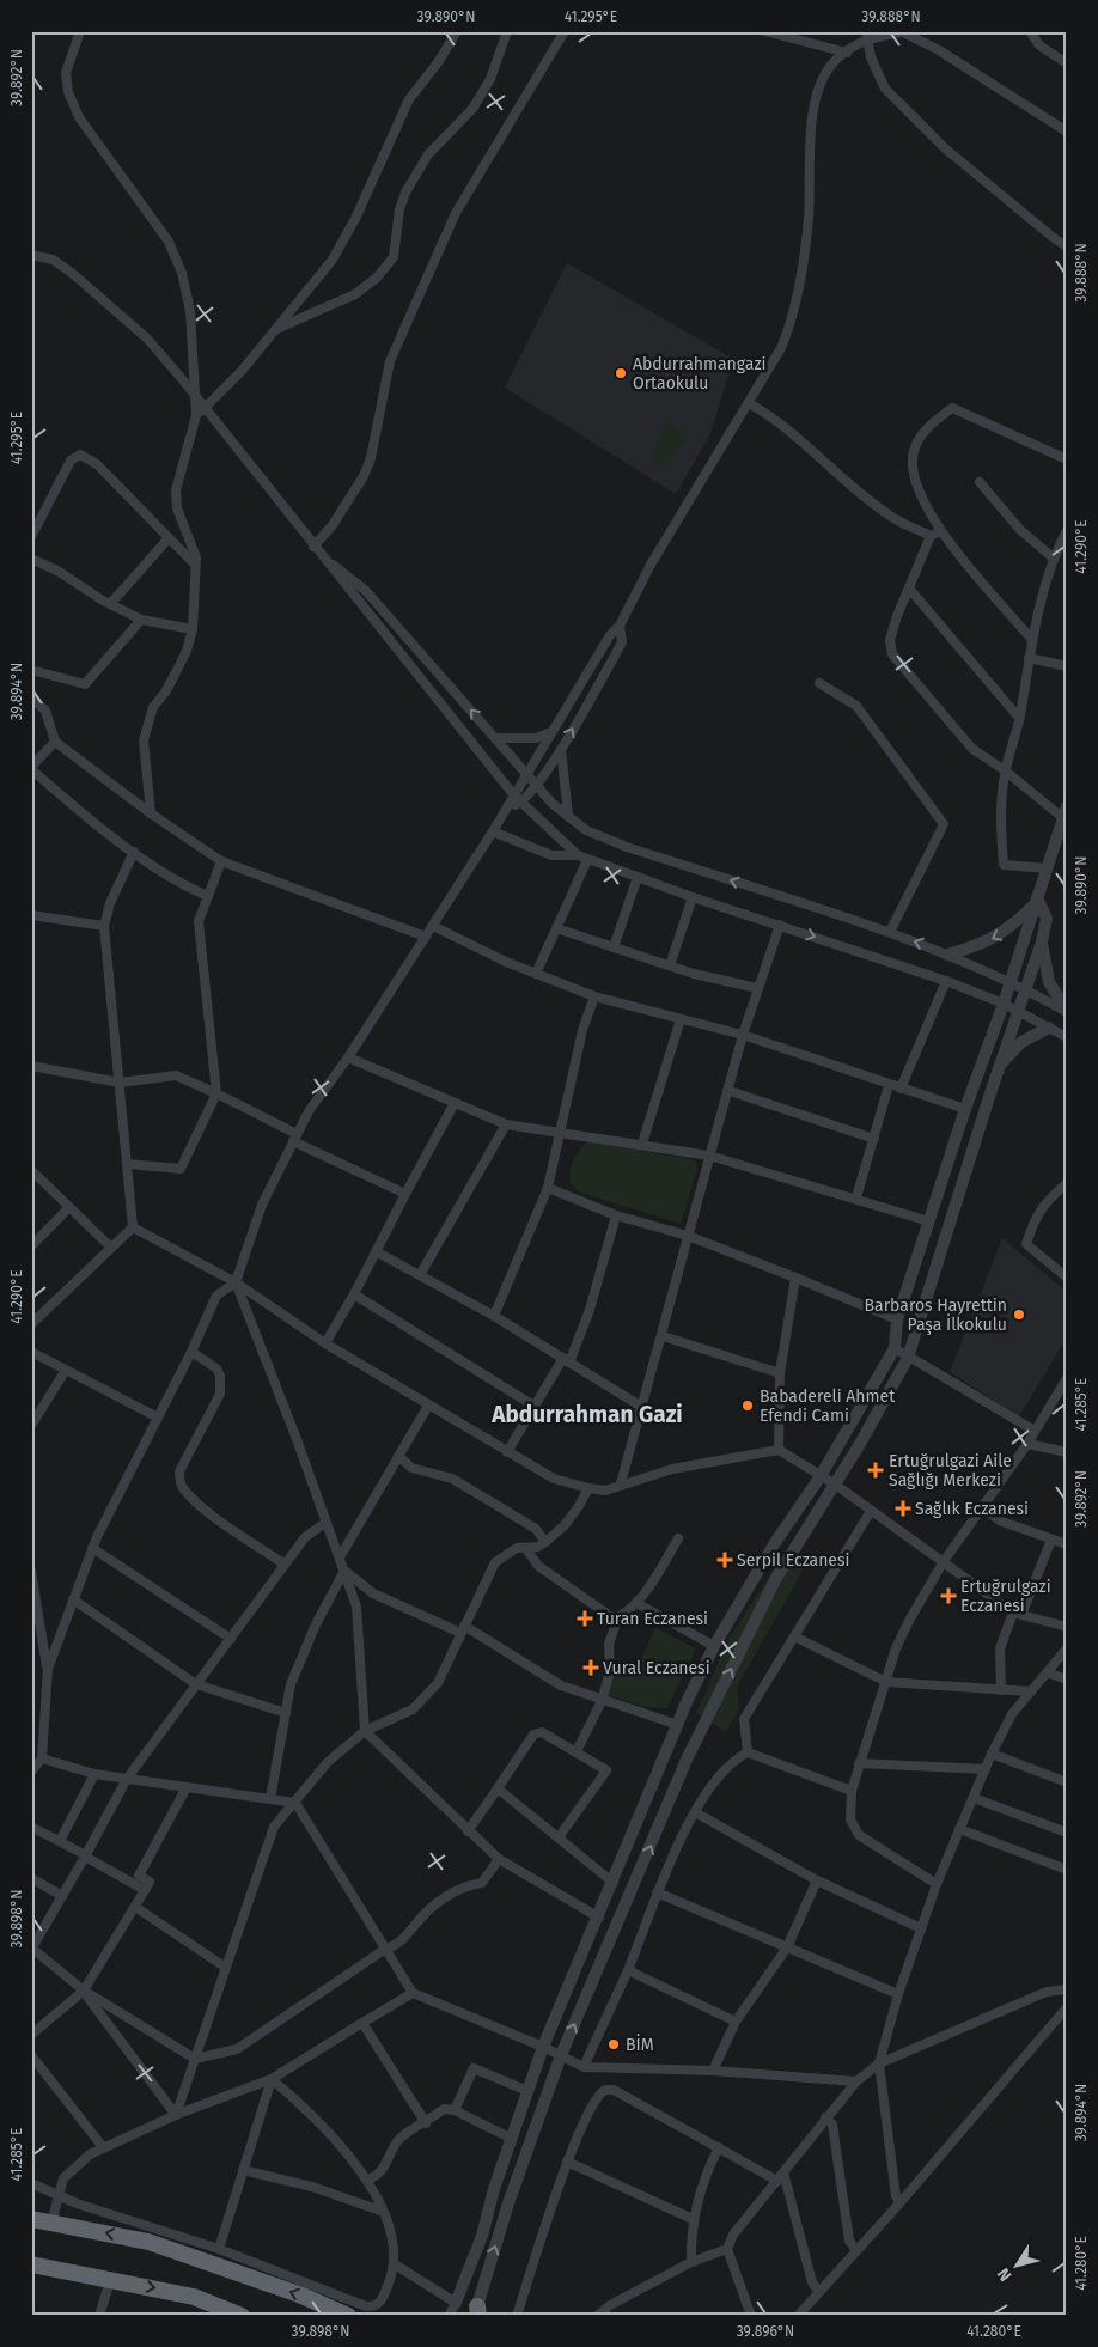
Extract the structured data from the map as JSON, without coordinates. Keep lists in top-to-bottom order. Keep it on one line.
{"districts":["Abdurrahman Gazi"],"places":{"other":["Abdurrahmangazi Ortaokulu","Barbaros Hayrettin Paşa İlkokulu","Babadereli Ahmet Efendi Cami","BİM"],"health":["Ertuğrulgazi Aile Sağlığı Merkezi","Sağlık Eczanesi","Serpil Eczanesi","Ertuğrulgazi Eczanesi","Turan Eczanesi","Vural Eczanesi"]},"north":"bottom left","coordinates":["39.890°N","41.295°E","39.888°N","39.892°N","41.290°E","39.894°N","41.285°E","39.898°N","41.280°E","39.896°N"]}
